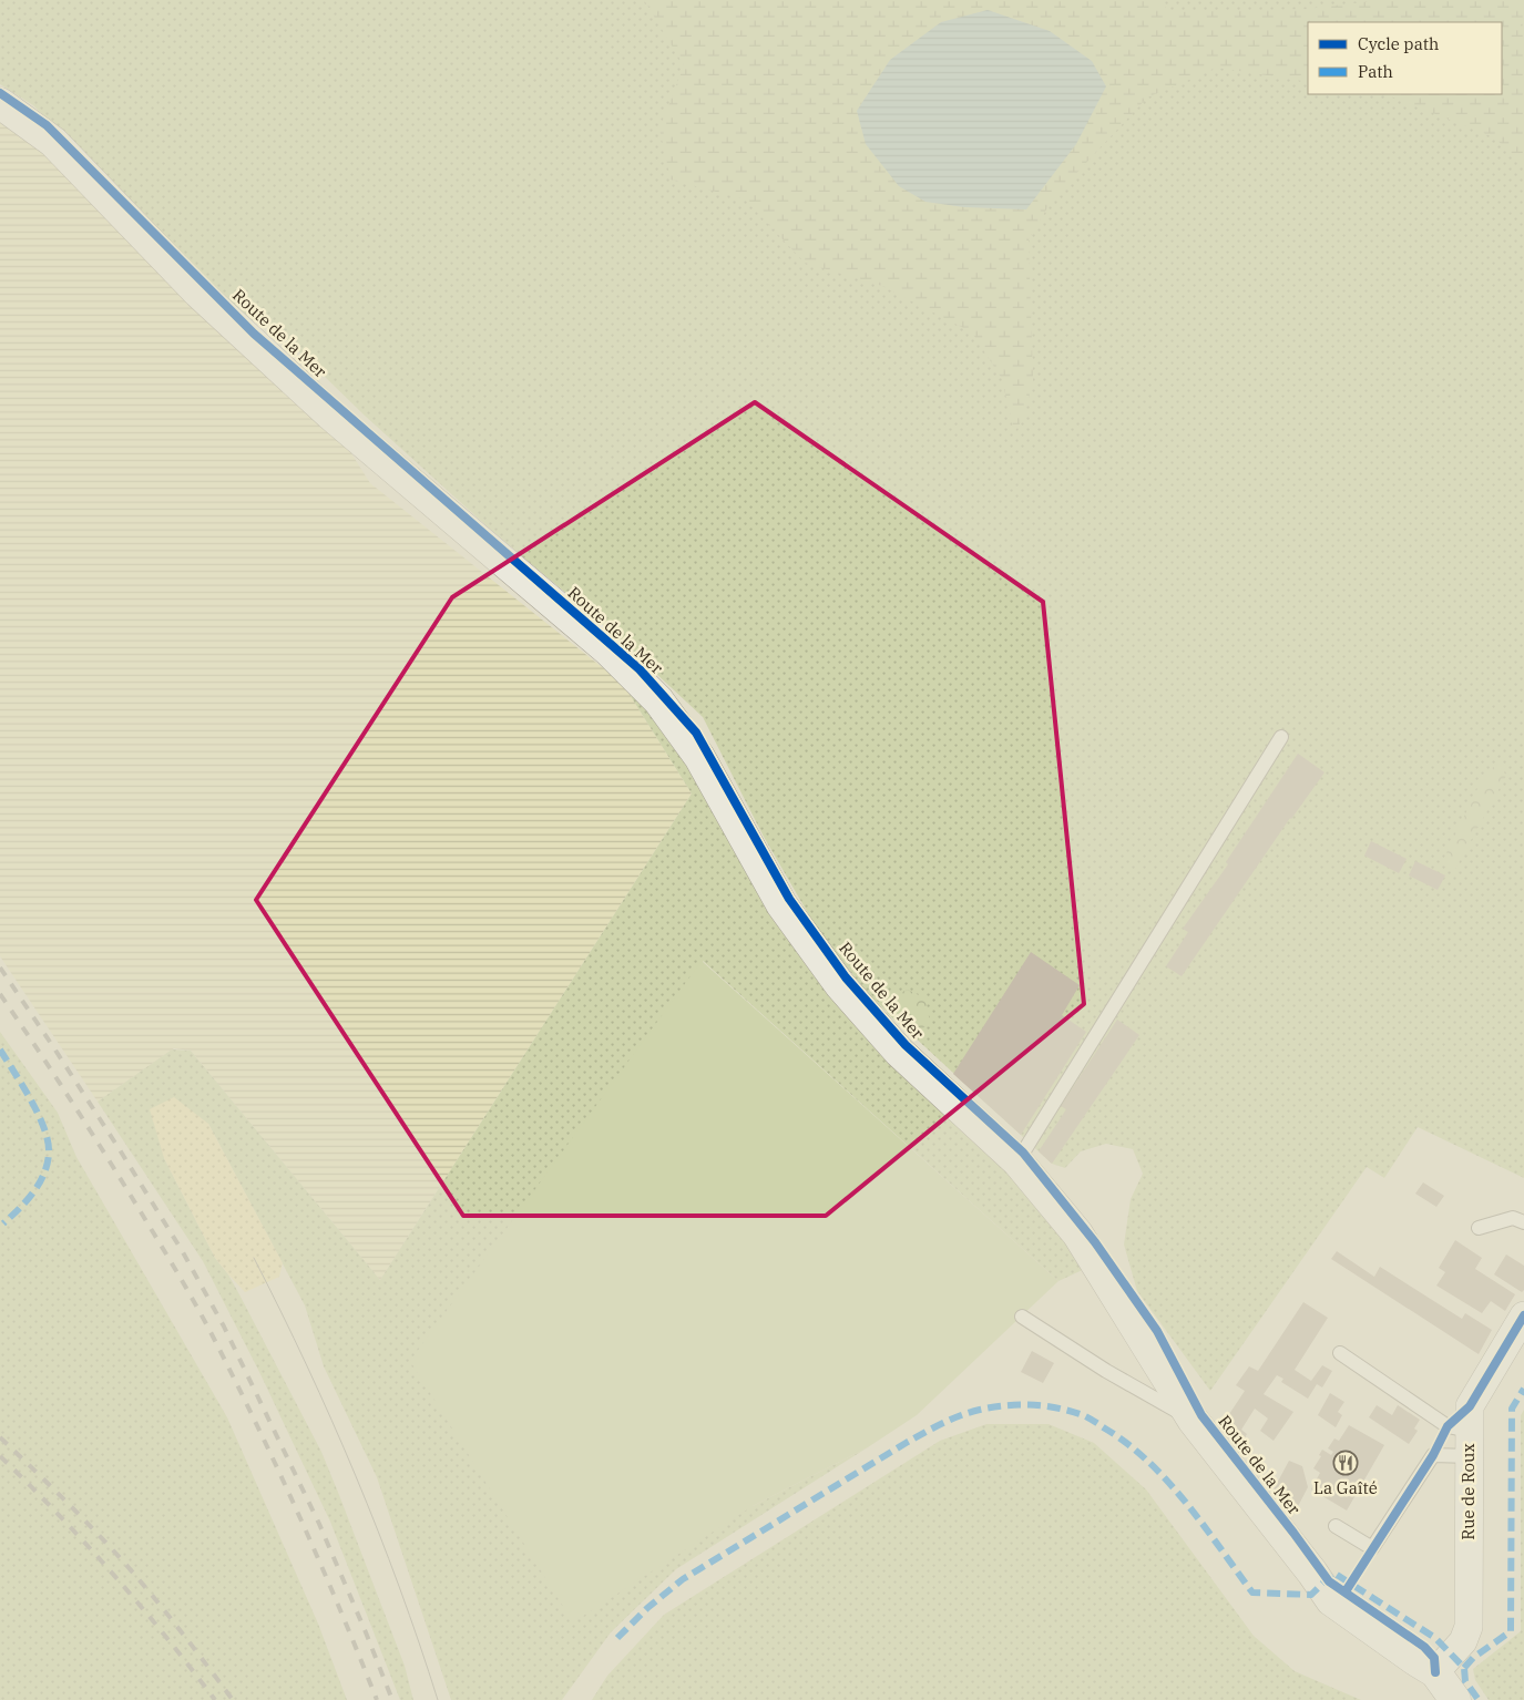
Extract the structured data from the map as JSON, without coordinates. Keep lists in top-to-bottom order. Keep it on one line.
{"streets":{"street":["Rue de Roux"],"cycle path":["Route de la Mer"]},"places":{"restaurant":["La Gaîté"]},"legend":["Cycle path","Path"]}
